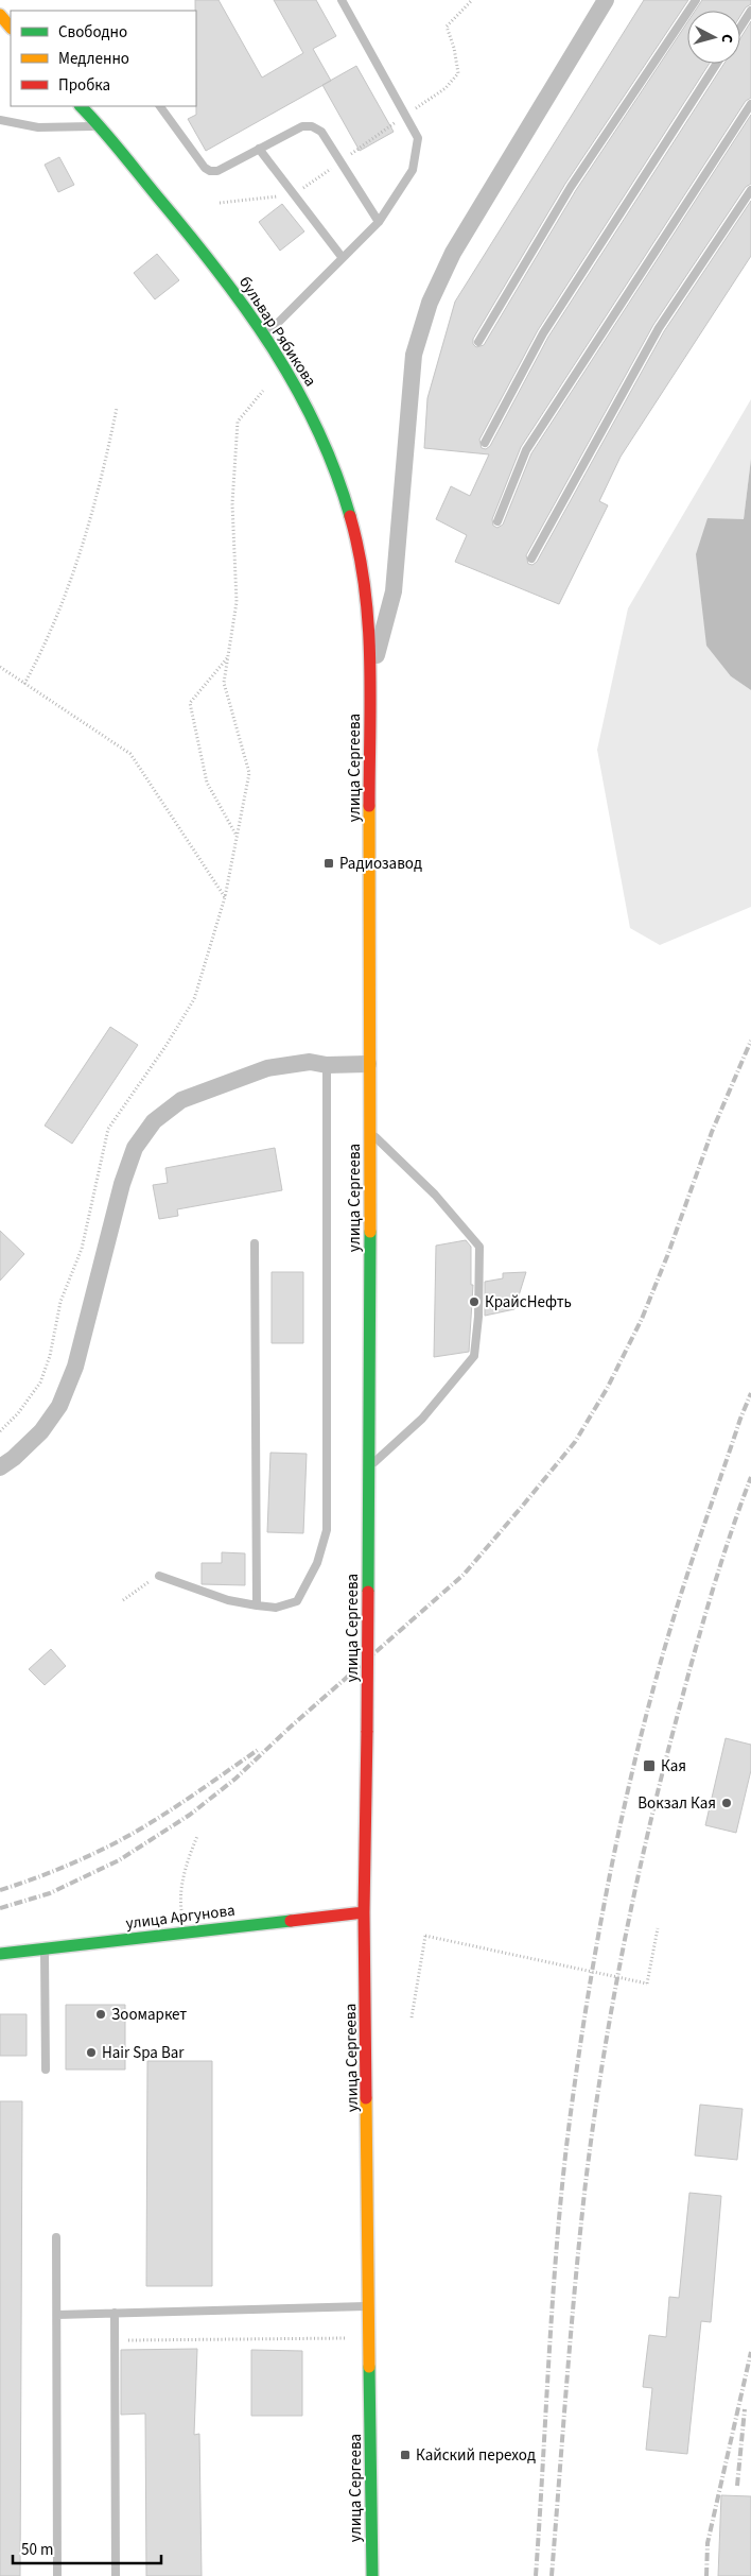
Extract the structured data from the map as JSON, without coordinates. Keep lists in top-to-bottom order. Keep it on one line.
{"streets":{"main road":["бульвар Рябикова","улица Сергеева","улица Аргунова"]},"crossings":[["бульвар Рябикова","улица Сергеева"],["улица Сергеева","улица Аргунова"]],"places":{"transit":["Радиозавод","Кая","Кайский переход"],"other":["КрайсНефть","Вокзал Кая","Зоомаркет","Hair Spa Bar"]},"legend":["Свободно","Медленно","Пробка"],"scale_bar":"50 m","north":"right"}
